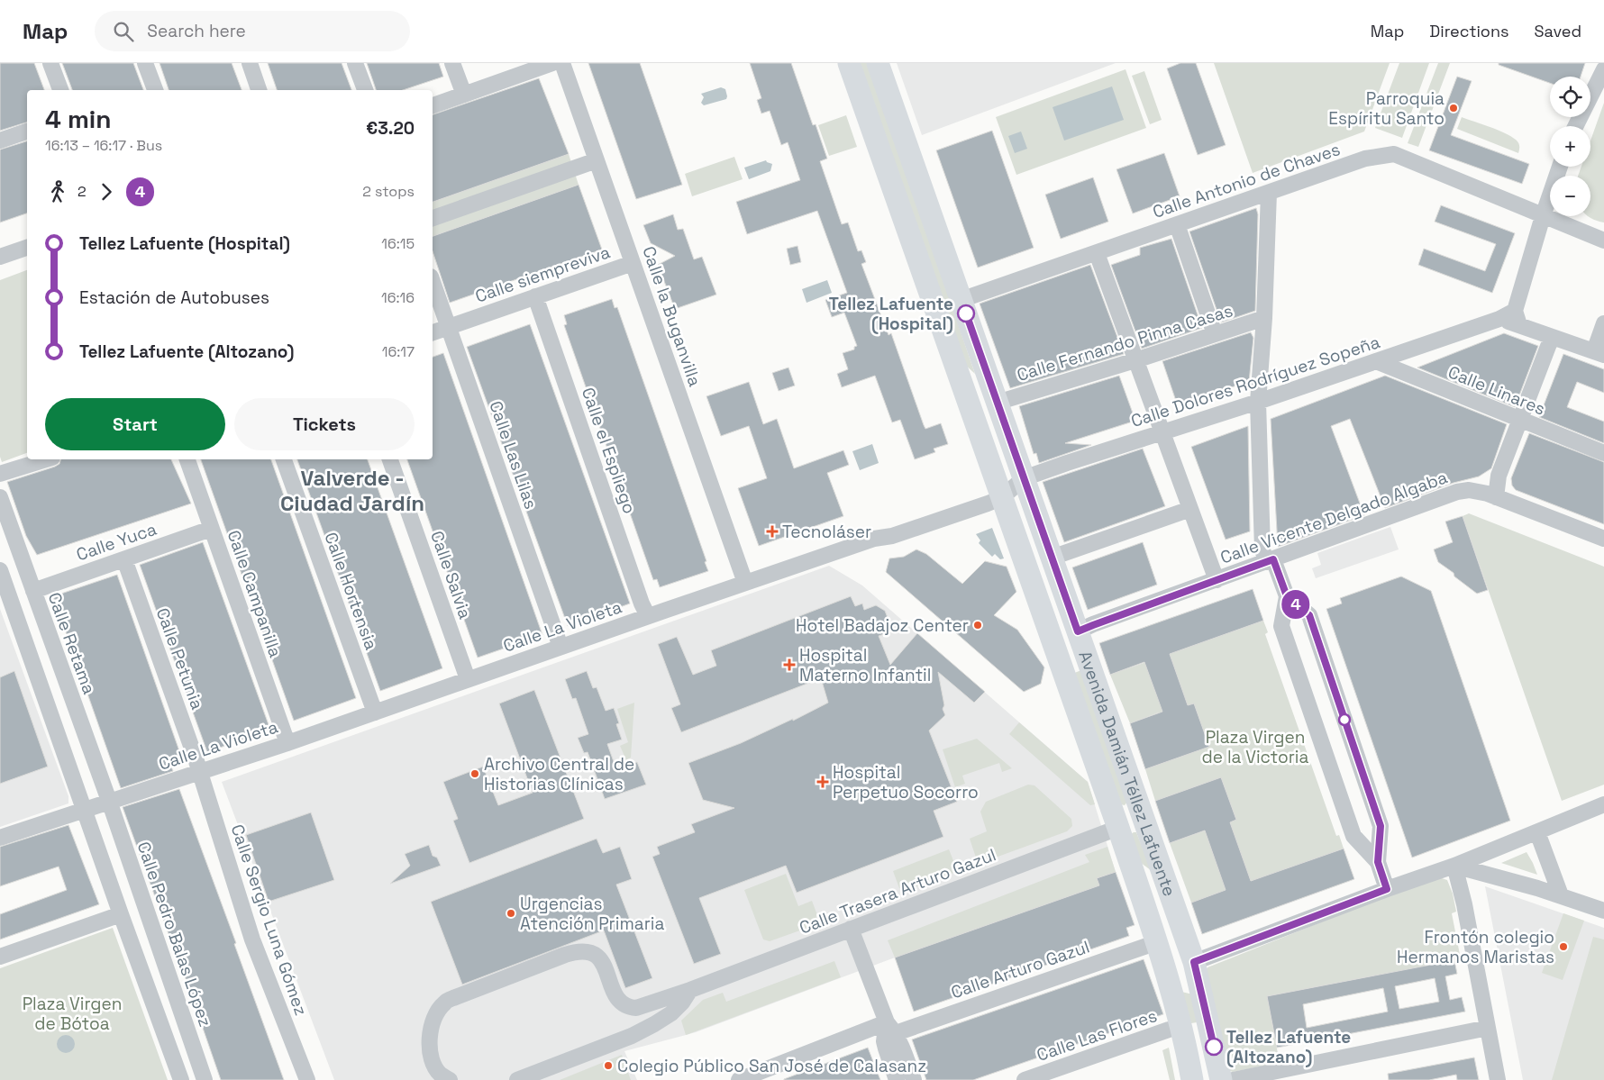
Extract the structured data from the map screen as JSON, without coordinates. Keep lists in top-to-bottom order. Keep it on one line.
{"streets":{"street":["Calle Antonio de Chaves","Calle siempreviva","Calle la Buganvilla","Calle Fernando Pinna Casas","Calle Dolores Rodríguez Sopeña","Calle Linares","Calle el Espliego","Calle Las Lilas","Calle Vicente Delgado Algaba","Calle Yuca","Calle Salvia","Calle Hortensia","Calle Campanilla","Calle La Violeta","Calle Retama","Calle Petunia","Avenida Damián Téllez Lafuente","Calle Trasera Arturo Gazul","Calle Sergio Luna Gómez","Calle Pedro Balas López","Calle Arturo Gazul","Calle Las Flores"]},"crossings":[["Calle Antonio de Chaves","Avenida Damián Téllez Lafuente"],["Calle siempreviva","Calle la Buganvilla"],["Calle siempreviva","Calle el Espliego"],["Calle siempreviva","Calle Las Lilas"],["Calle la Buganvilla","Calle La Violeta"],["Calle Fernando Pinna Casas","Avenida Damián Téllez Lafuente"],["Calle Dolores Rodríguez Sopeña","Calle Linares"],["Calle Dolores Rodríguez Sopeña","Calle La Violeta"],["Calle Dolores Rodríguez Sopeña","Avenida Damián Téllez Lafuente"],["Calle el Espliego","Calle La Violeta"],["Calle Las Lilas","Calle La Violeta"],["Calle Vicente Delgado Algaba","Avenida Damián Téllez Lafuente"],["Calle Yuca","Calle Campanilla"],["Calle Yuca","Calle Retama"],["Calle Yuca","Calle Petunia"],["Calle Salvia","Calle La Violeta"],["Calle Hortensia","Calle La Violeta"],["Calle Campanilla","Calle La Violeta"],["Calle La Violeta","Calle Retama"],["Calle La Violeta","Calle Petunia"],["Calle La Violeta","Avenida Damián Téllez Lafuente"],["Calle La Violeta","Calle Sergio Luna Gómez"],["Calle La Violeta","Calle Pedro Balas López"],["Calle Retama","Calle Pedro Balas López"],["Calle Petunia","Calle Sergio Luna Gómez"],["Avenida Damián Téllez Lafuente","Calle Trasera Arturo Gazul"],["Avenida Damián Téllez Lafuente","Calle Arturo Gazul"],["Avenida Damián Téllez Lafuente","Calle Las Flores"]],"districts":["Valverde - Ciudad Jardín"],"parks":["Plaza Virgen de la Victoria","Plaza Virgen de Bótoa"],"places":{"other":["Parroquia Espíritu Santo","Tellez Lafuente (Hospital)","Hotel Badajoz Center","Archivo Central de Historias Clínicas","Urgencias Atención Primaria","Frontón colegio Hermanos Maristas","Tellez Lafuente (Altozano)","Colegio Público San José de Calasanz"],"health":["Tecnoláser","Hospital Materno Infantil","Hospital Perpetuo Socorro"]},"lines":["bus line 4"],"page":{"header":"Map","search":"Search here","nav":["Map","Directions","Saved"],"on_map":"4","map_buttons":["+","−"],"heading":["4 min","16:13 – 16:17 · Bus","€3.20"],"legs":["2","4","2 stops"],"list":[{"name":"Tellez Lafuente (Hospital)","value":"16:15"},{"name":"Estación de Autobuses","value":"16:16"},{"name":"Tellez Lafuente (Altozano)","value":"16:17"}],"buttons":["Start","Tickets"]}}
